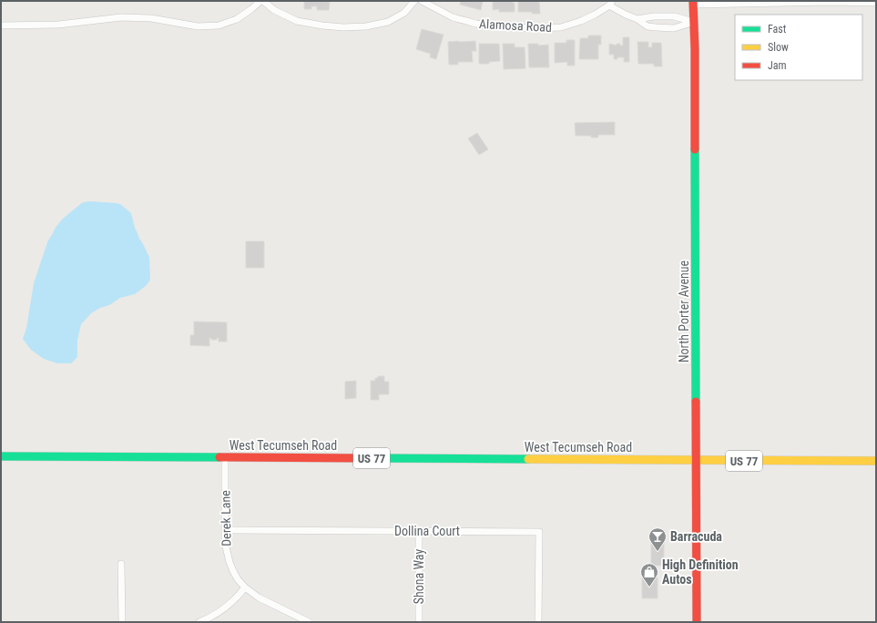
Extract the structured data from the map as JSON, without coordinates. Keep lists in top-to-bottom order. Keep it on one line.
{"streets":{"main road":["North Porter Avenue","West Tecumseh Road","US 77"],"street":["Alamosa Road","Derek Lane","Dollina Court","Shona Way"]},"crossings":[["Alamosa Road","North Porter Avenue"],["North Porter Avenue","West Tecumseh Road"],["North Porter Avenue","US 77"],["West Tecumseh Road","US 77"],["West Tecumseh Road","Derek Lane"],["Derek Lane","Dollina Court"],["Dollina Court","Shona Way"]],"places":{"bar":["Barracuda"],"shop":["High Definition Autos"]},"legend":["Fast","Slow","Jam"]}
